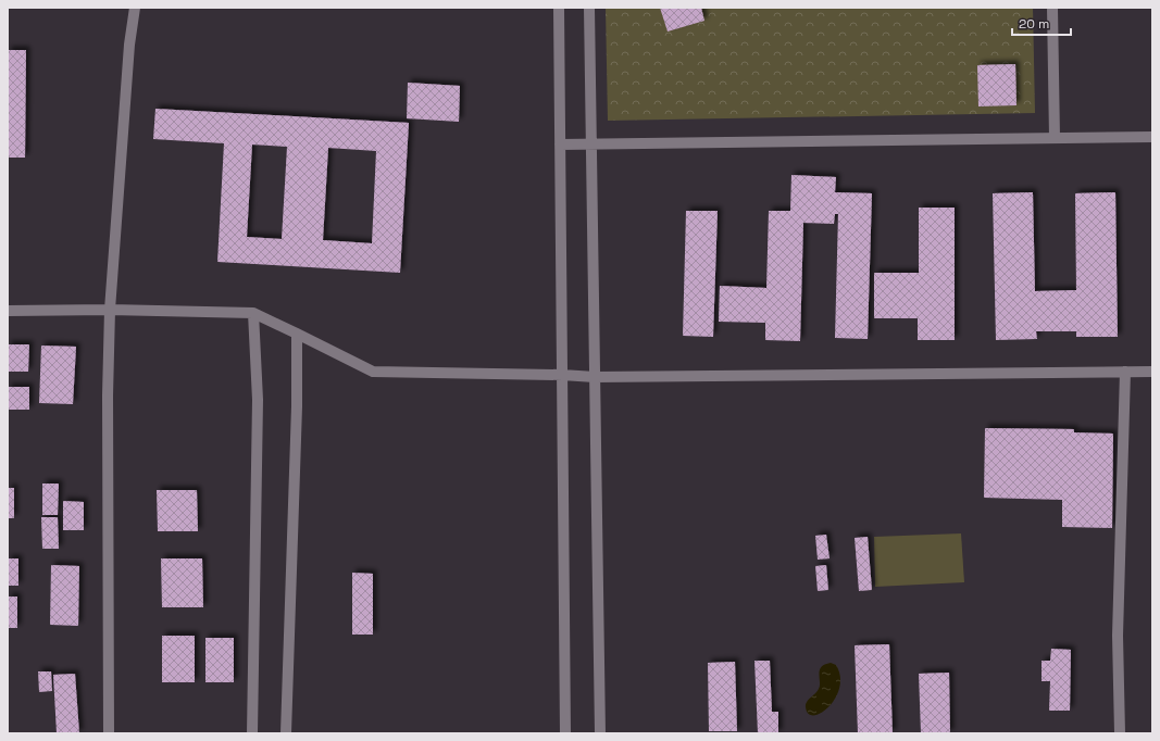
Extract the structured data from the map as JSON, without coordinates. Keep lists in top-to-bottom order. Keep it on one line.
{"scale_bar":"20 m"}
